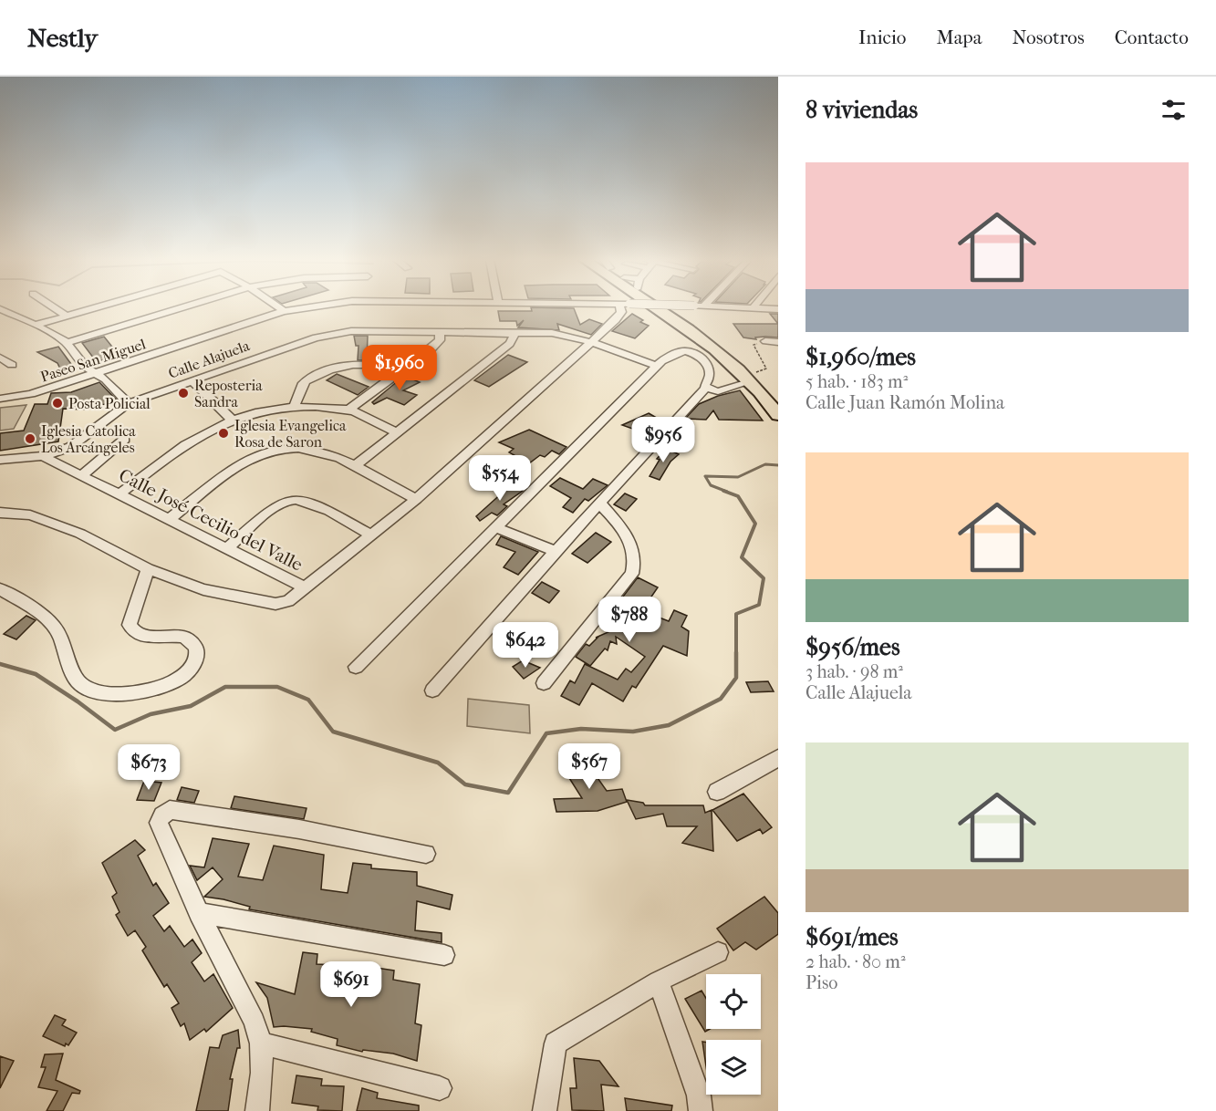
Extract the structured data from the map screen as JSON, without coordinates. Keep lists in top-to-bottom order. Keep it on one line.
{"streets":{"street":["Calle Alajuela","Paseo San Miguel","Calle José Cecilio del Valle"]},"crossings":[["Calle Alajuela","Calle José Cecilio del Valle"]],"places":["Reposteria Sandra","Posta Policial","Iglesia Evangelica Rosa de Saron","Iglesia Catolica Los Arcángeles"],"page":{"header":"Nestly","nav":["Inicio","Mapa","Nosotros","Contacto"],"heading":"8 viviendas","list":[{"name":"$1,960/mes","note":"5 hab. · 183 m² · Calle Juan Ramón Molina"},{"name":"$956/mes","note":"3 hab. · 98 m² · Calle Alajuela"},{"name":"$691/mes","note":"2 hab. · 80 m² · Piso"}],"price":["$1,960","$956","$554","$788","$642","$567","$673","$691"]}}
